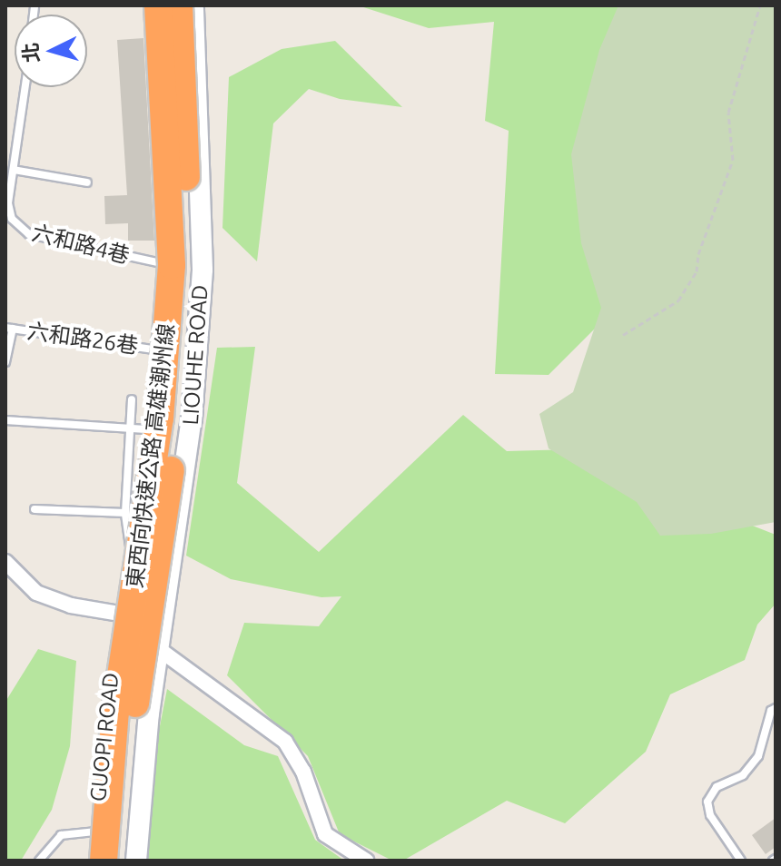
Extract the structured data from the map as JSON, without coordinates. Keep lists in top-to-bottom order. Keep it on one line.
{"streets":{"highway":["東西向快速公路 高雄潮州線"],"main road":["LIOUHE ROAD","GUOPI ROAD"],"lane":["六和路4巷","六和路26巷"]},"crossings":[["六和路4巷","LIOUHE ROAD"],["六和路26巷","LIOUHE ROAD"],["LIOUHE ROAD","GUOPI ROAD"]],"north":"left"}
